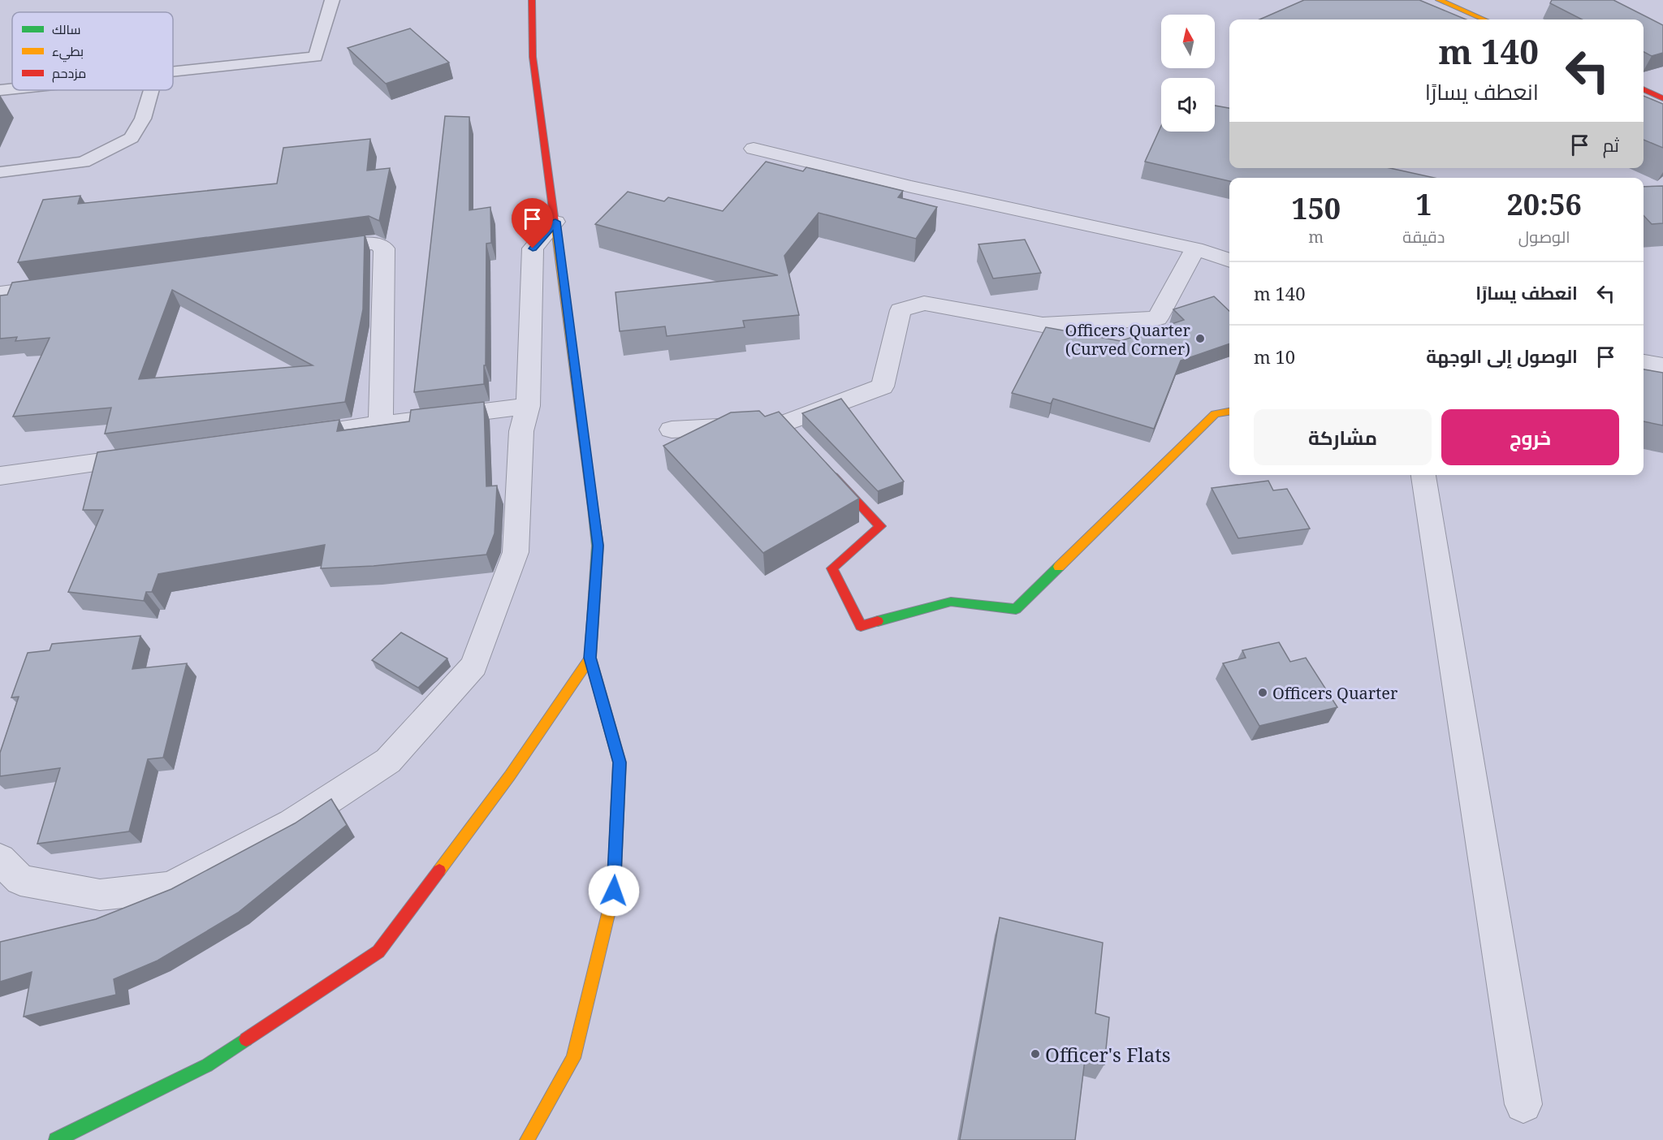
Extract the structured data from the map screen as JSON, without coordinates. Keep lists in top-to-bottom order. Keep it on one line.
{"places":["Officers Quarter (Curved Corner)","Officers Quarter","Officer's Flats"],"legend":["سالك","بطيء","مزدحم"],"north":"top","page":{"turn":["140 m","انعطف يسارًا"],"then":"ثم","eta":["20:56","الوصول","1","دقيقة","150","m"],"list":[{"name":"انعطف يسارًا","value":"140 m"},{"name":"الوصول إلى الوجهة","value":"10 m"}],"buttons":["خروج","مشاركة"]}}
